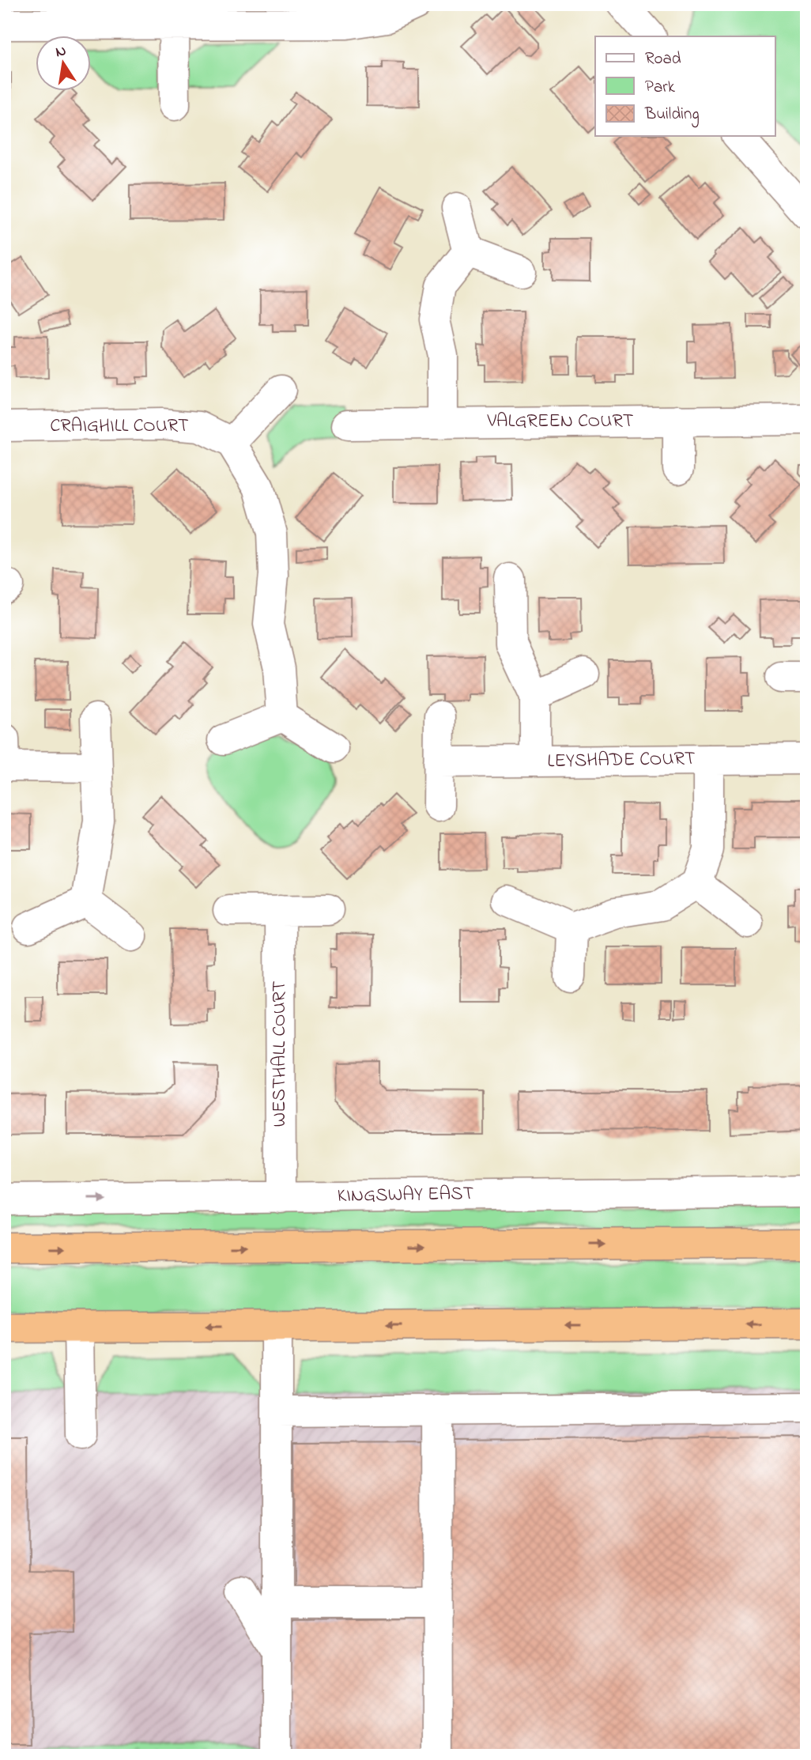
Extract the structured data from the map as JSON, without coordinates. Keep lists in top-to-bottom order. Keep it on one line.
{"streets":{"street":["VALGREEN COURT","CRAIGHILL COURT","LEYSHADE COURT","WESTHALL COURT","KINGSWAY EAST"]},"crossings":[["WESTHALL COURT","KINGSWAY EAST"]],"legend":["Road","Park","Building"],"north":"top"}
